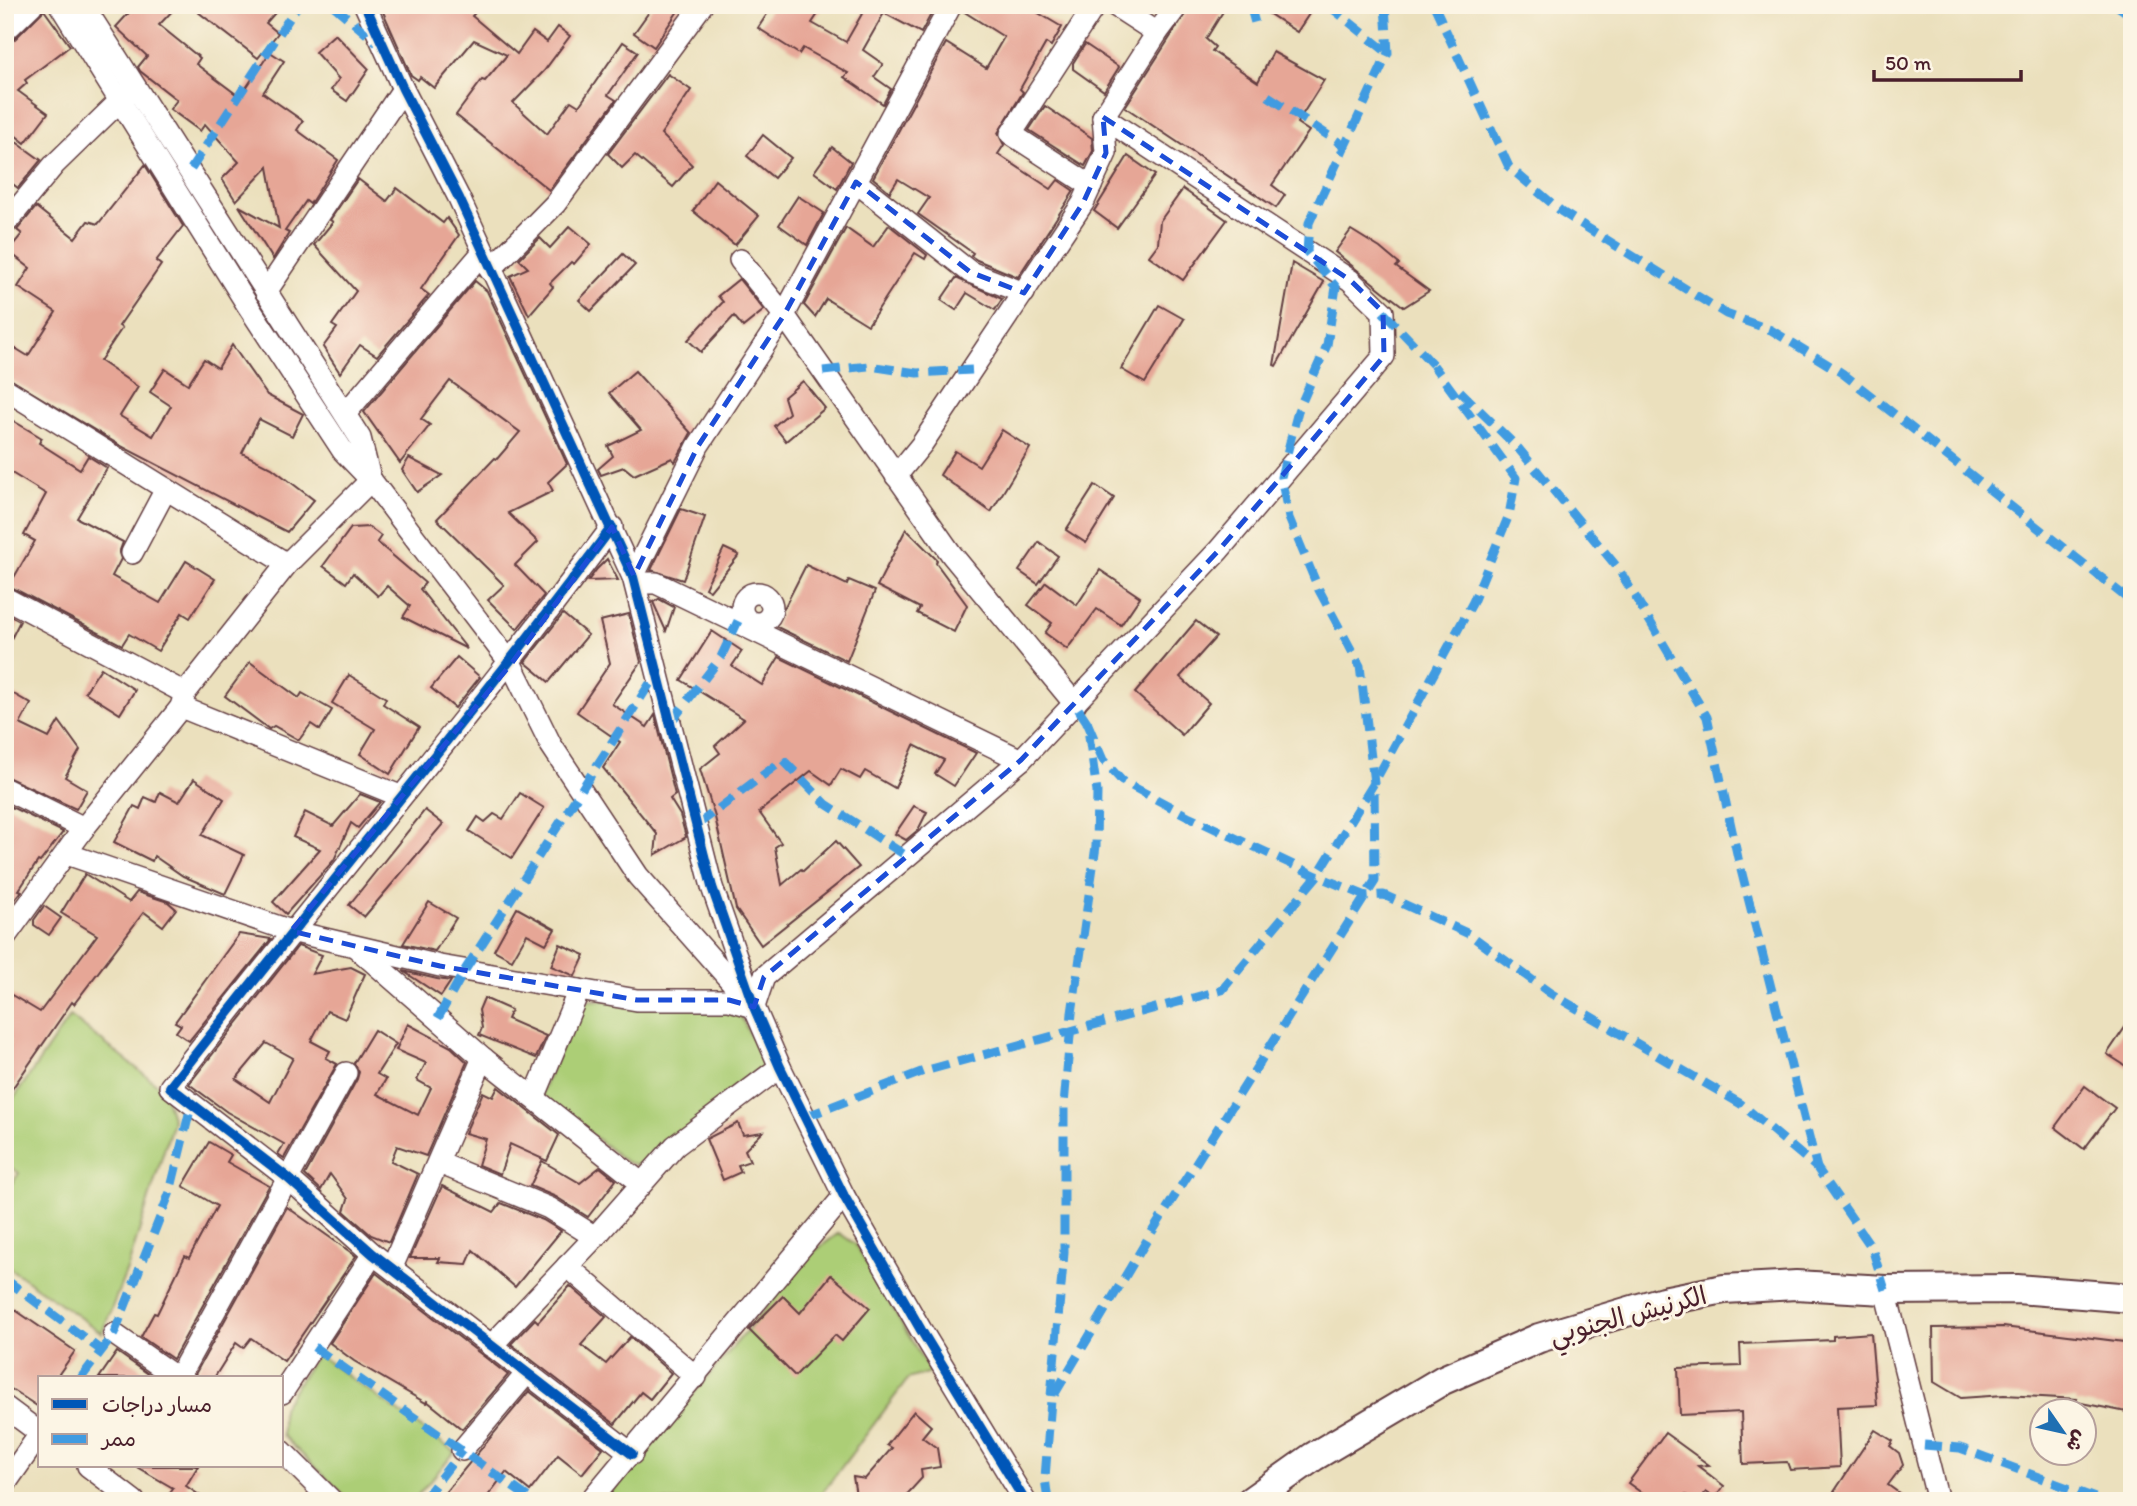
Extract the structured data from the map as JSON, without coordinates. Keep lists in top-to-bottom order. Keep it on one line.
{"streets":{"main road":["الكرنيش الجنوبي"]},"legend":["مسار دراجات","ممر"],"scale_bar":"50 m","north":"bottom right"}
